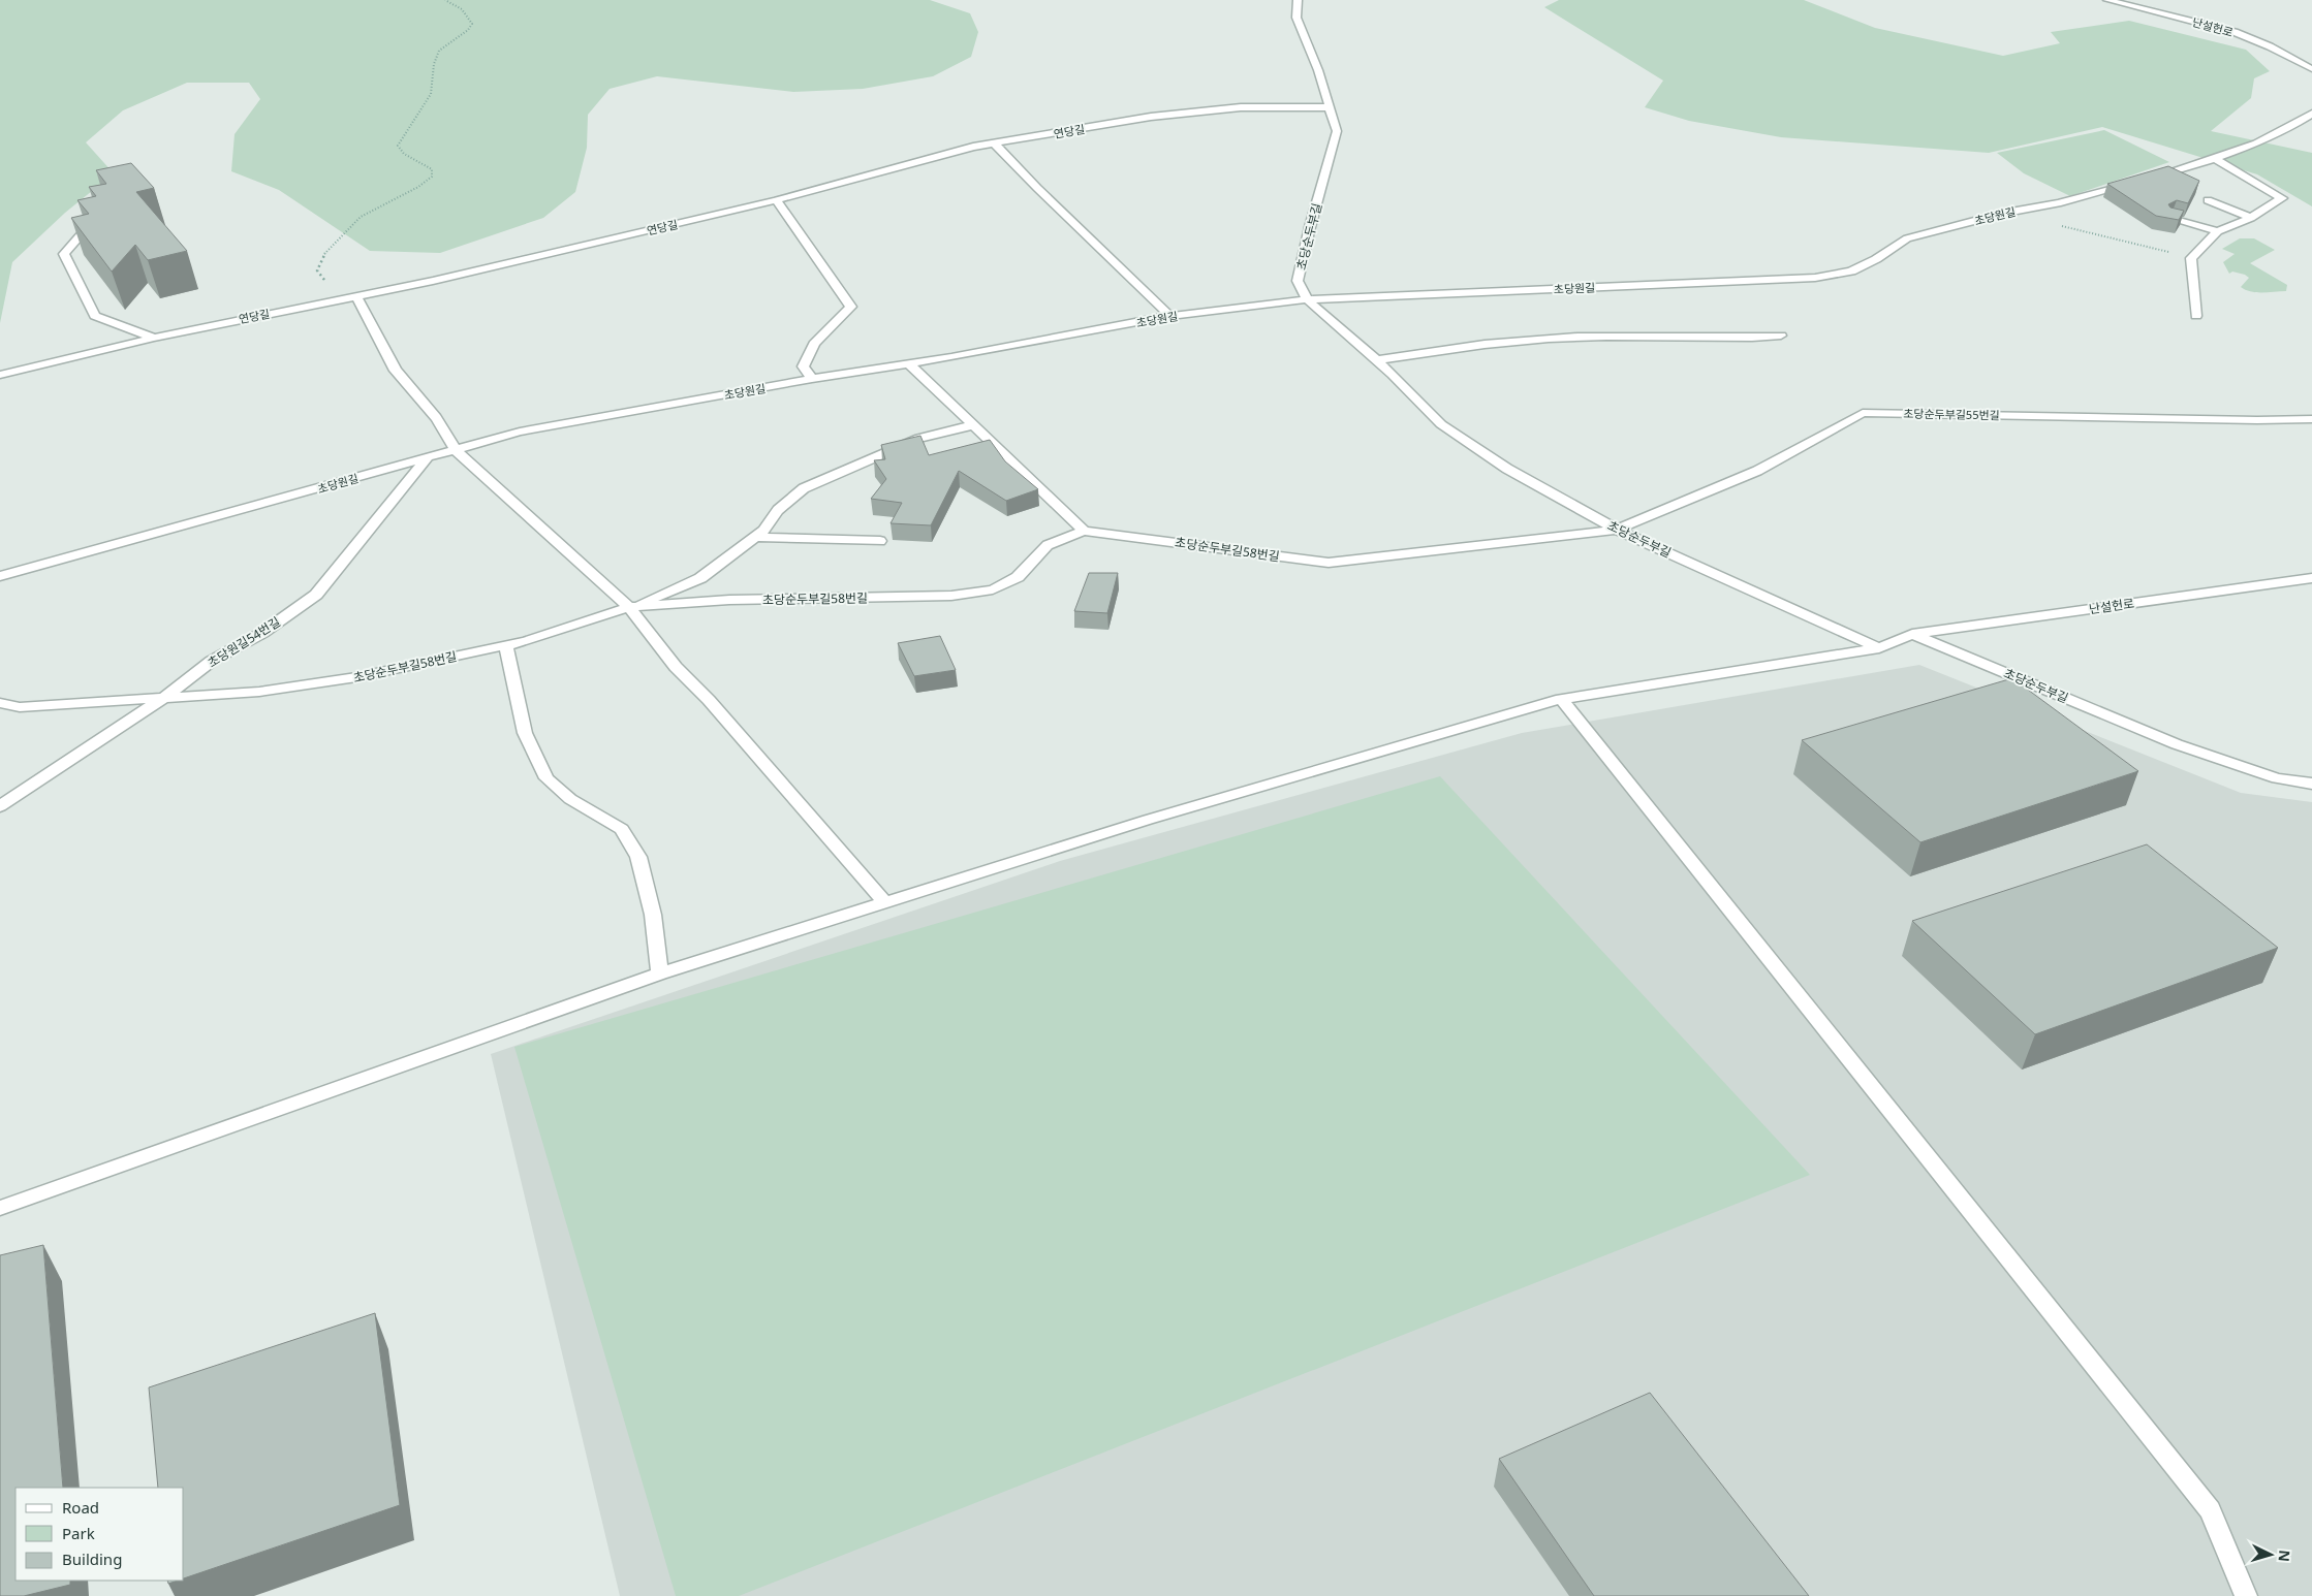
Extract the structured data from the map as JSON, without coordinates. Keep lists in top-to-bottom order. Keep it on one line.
{"streets":{"street":["난설헌로","연당길","초당원길","초당순두부길","초당순두부길55번길","초당순두부길58번길","초당원길54번길"]},"crossings":[["난설헌로","초당순두부길"],["연당길","초당순두부길"],["초당원길","초당순두부길"],["초당원길","초당원길54번길"],["초당순두부길","초당순두부길55번길"],["초당순두부길","초당순두부길58번길"],["초당순두부길55번길","초당순두부길58번길"],["초당순두부길58번길","초당원길54번길"]],"legend":["Road","Park","Building"],"north":"right"}
